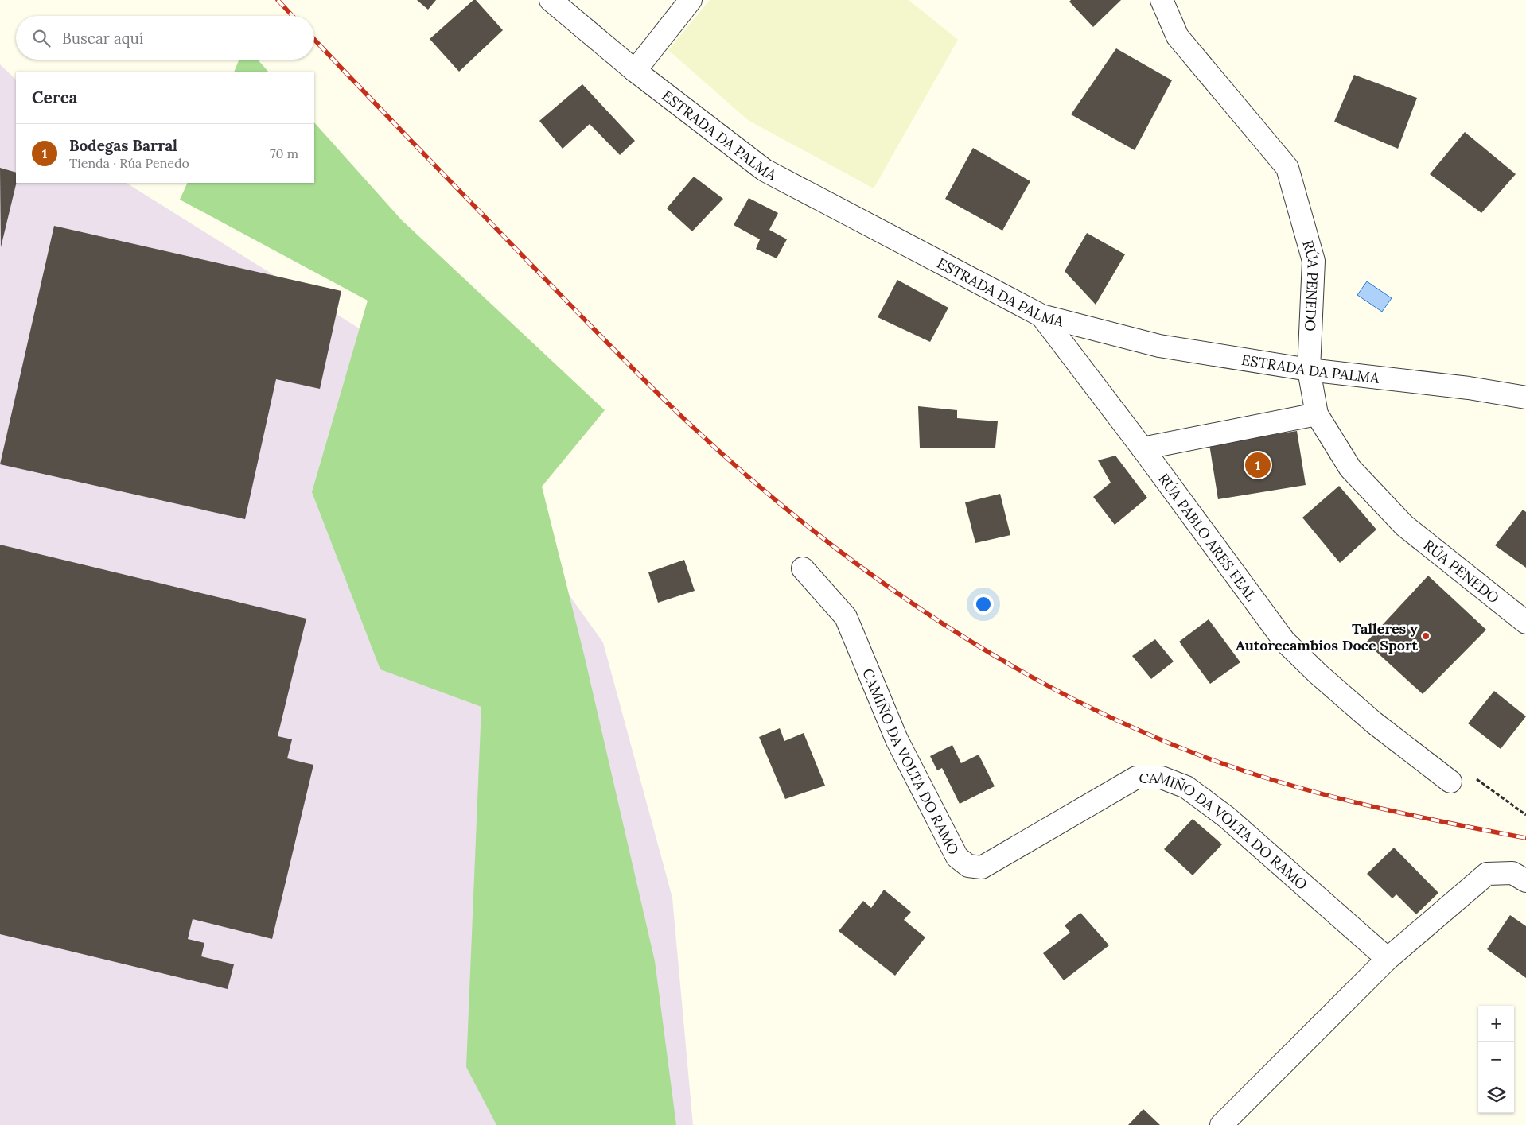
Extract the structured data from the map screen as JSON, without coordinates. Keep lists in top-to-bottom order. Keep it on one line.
{"streets":{"street":["ESTRADA DA PALMA","RÚA PENEDO","RÚA PABLO ARES FEAL","CAMIÑO DA VOLTA DO RAMO"]},"crossings":[["ESTRADA DA PALMA","RÚA PENEDO"],["ESTRADA DA PALMA","RÚA PABLO ARES FEAL"]],"places":["Talleres y Autorecambios Doce Sport"],"page":{"search":"Buscar aquí","heading":"Cerca","list":[{"mark":"1","name":"Bodegas Barral","note":"Tienda · Rúa Penedo","value":"70 m"}],"pins":"1","map_buttons":["+","−"]}}
